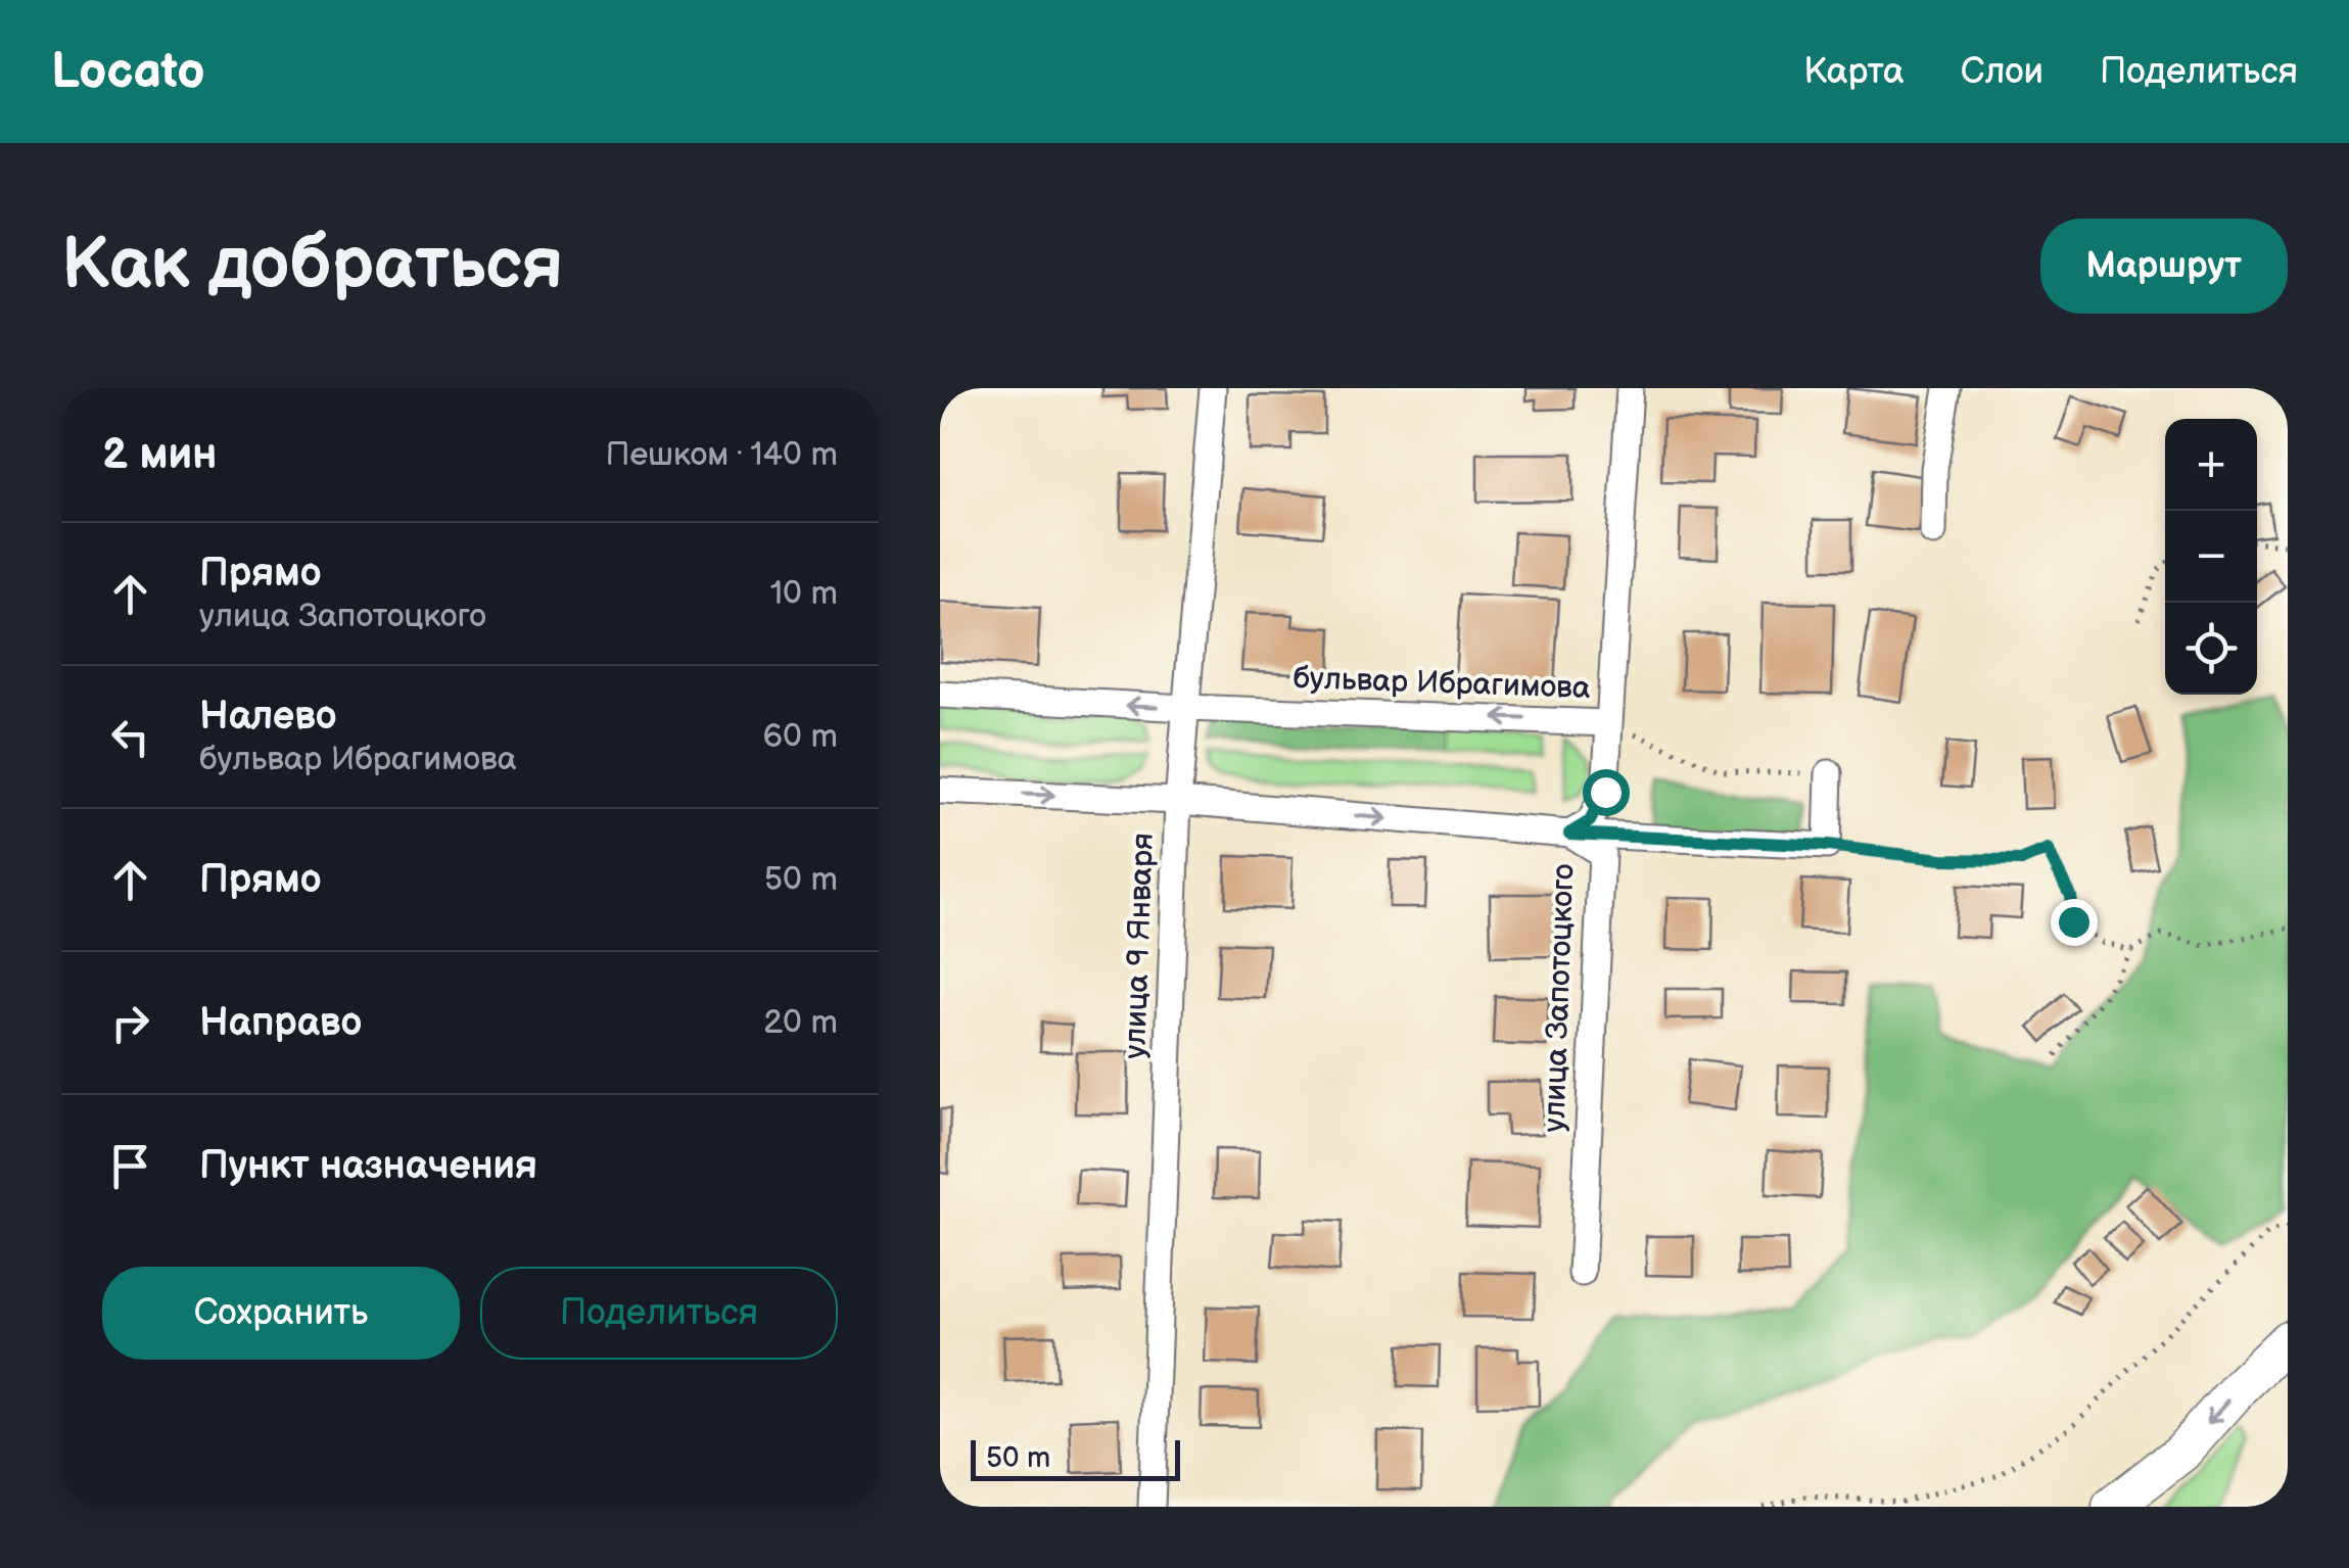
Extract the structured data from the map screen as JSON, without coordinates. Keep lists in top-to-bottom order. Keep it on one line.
{"streets":{"street":["бульвар Ибрагимова","улица 9 Января","улица Запотоцкого"]},"crossings":[["бульвар Ибрагимова","улица 9 Января"],["бульвар Ибрагимова","улица Запотоцкого"]],"scale_bar":"50 m","page":{"header":"Locato","nav":["Карта","Слои","Поделиться"],"buttons":["Маршрут",["Сохранить","Поделиться"]],"title":"Как добраться","heading":["2 мин","Пешком · 140 m"],"map_buttons":["+","−"],"list":[["Прямо","улица Запотоцкого","10 m"],["Налево","бульвар Ибрагимова","60 m"],["Прямо","50 m"],["Направо","20 m"],"Пункт назначения"],"scale":"50 m"}}
